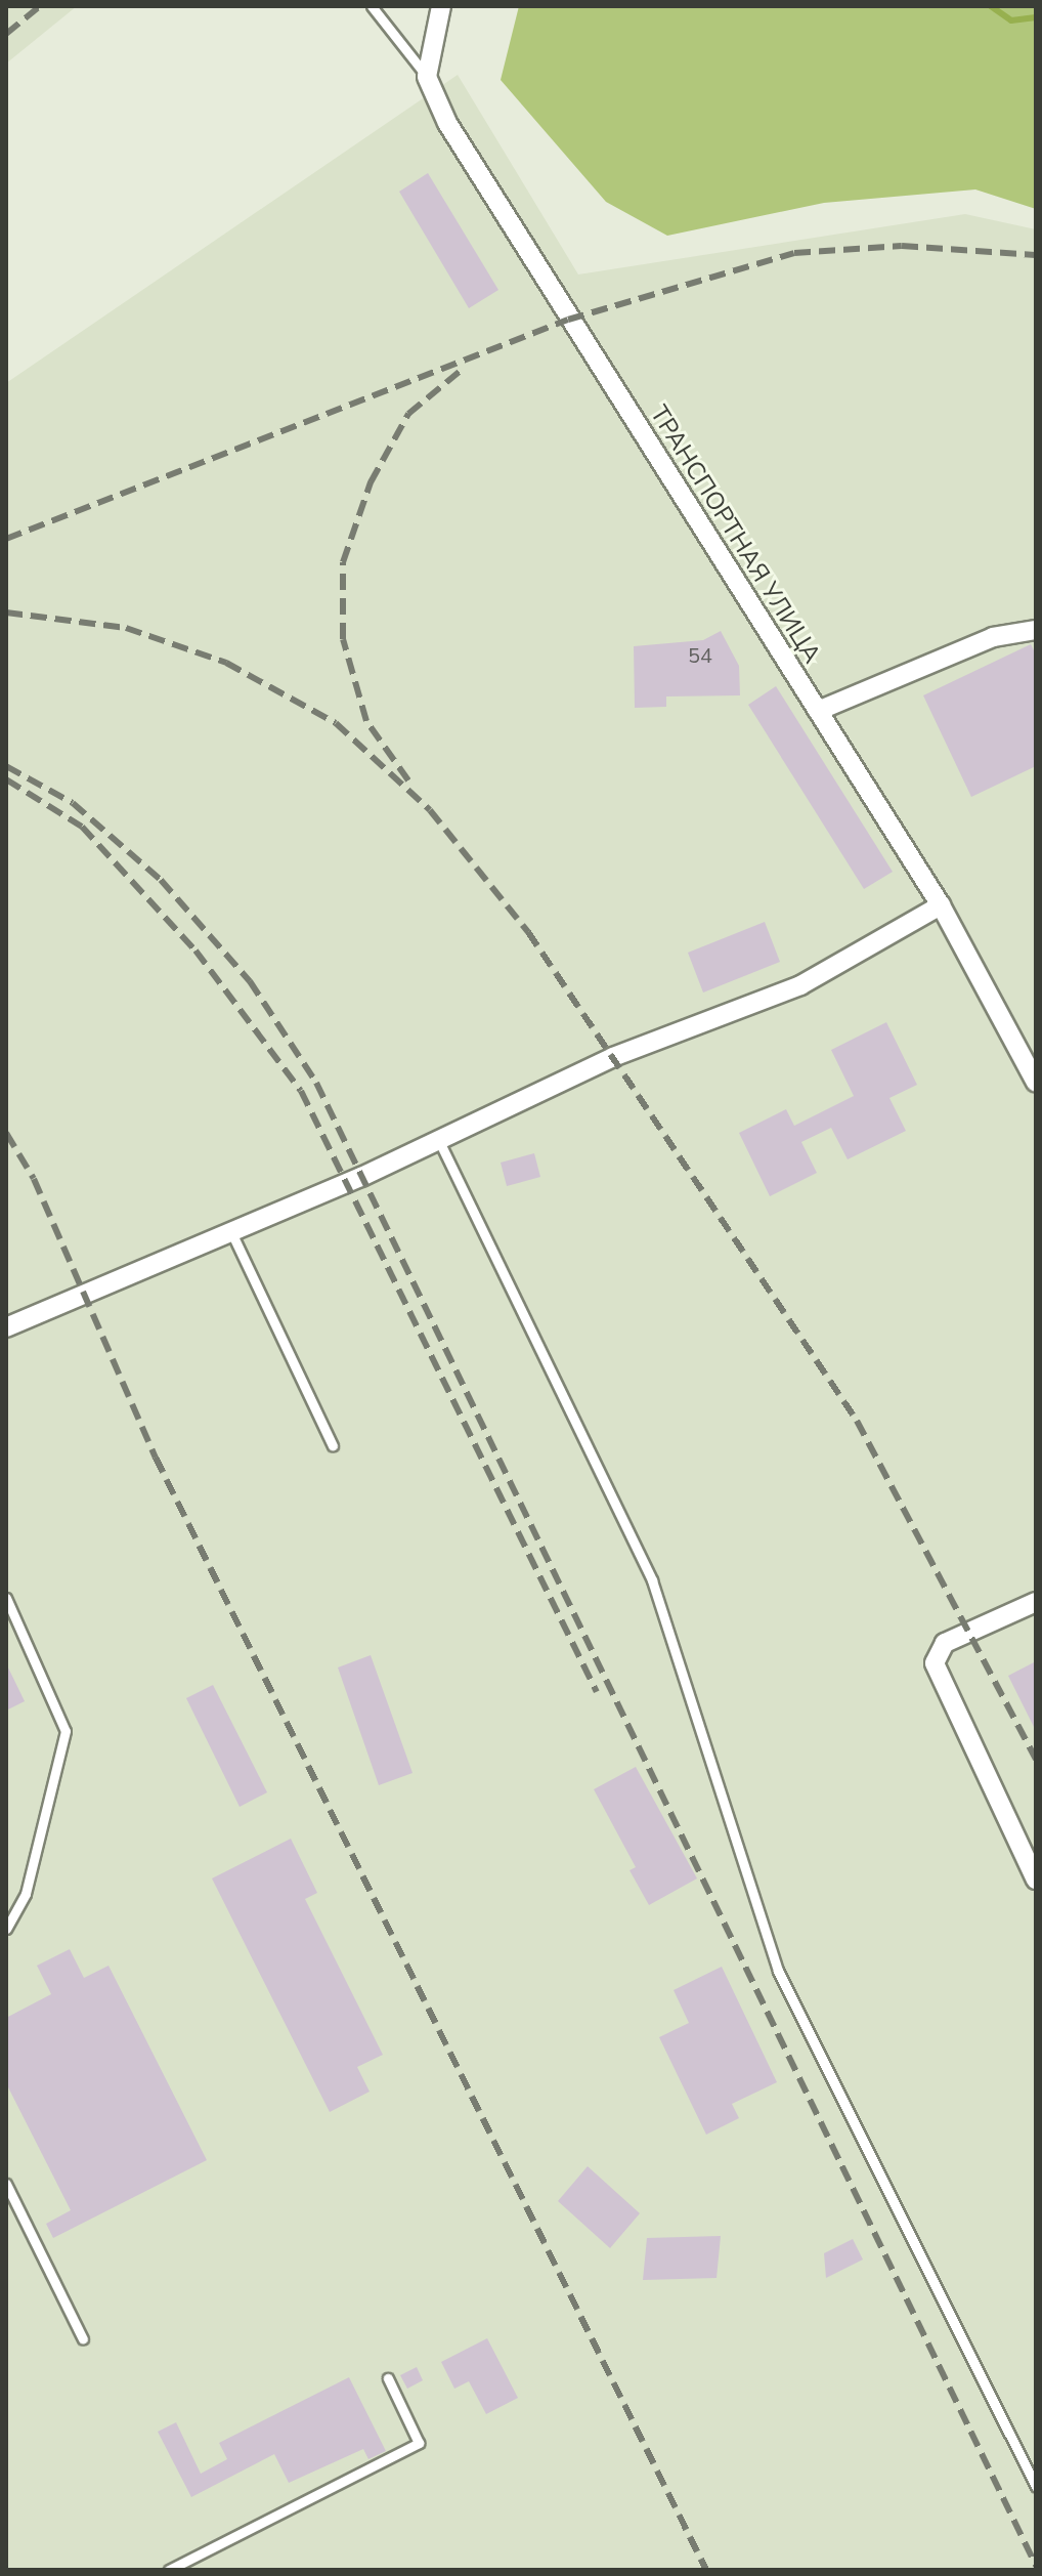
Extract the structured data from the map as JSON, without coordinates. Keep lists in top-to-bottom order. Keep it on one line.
{"streets":{"street":["ТРАНСПОРТНАЯ УЛИЦА"]},"house_numbers":["54"]}
